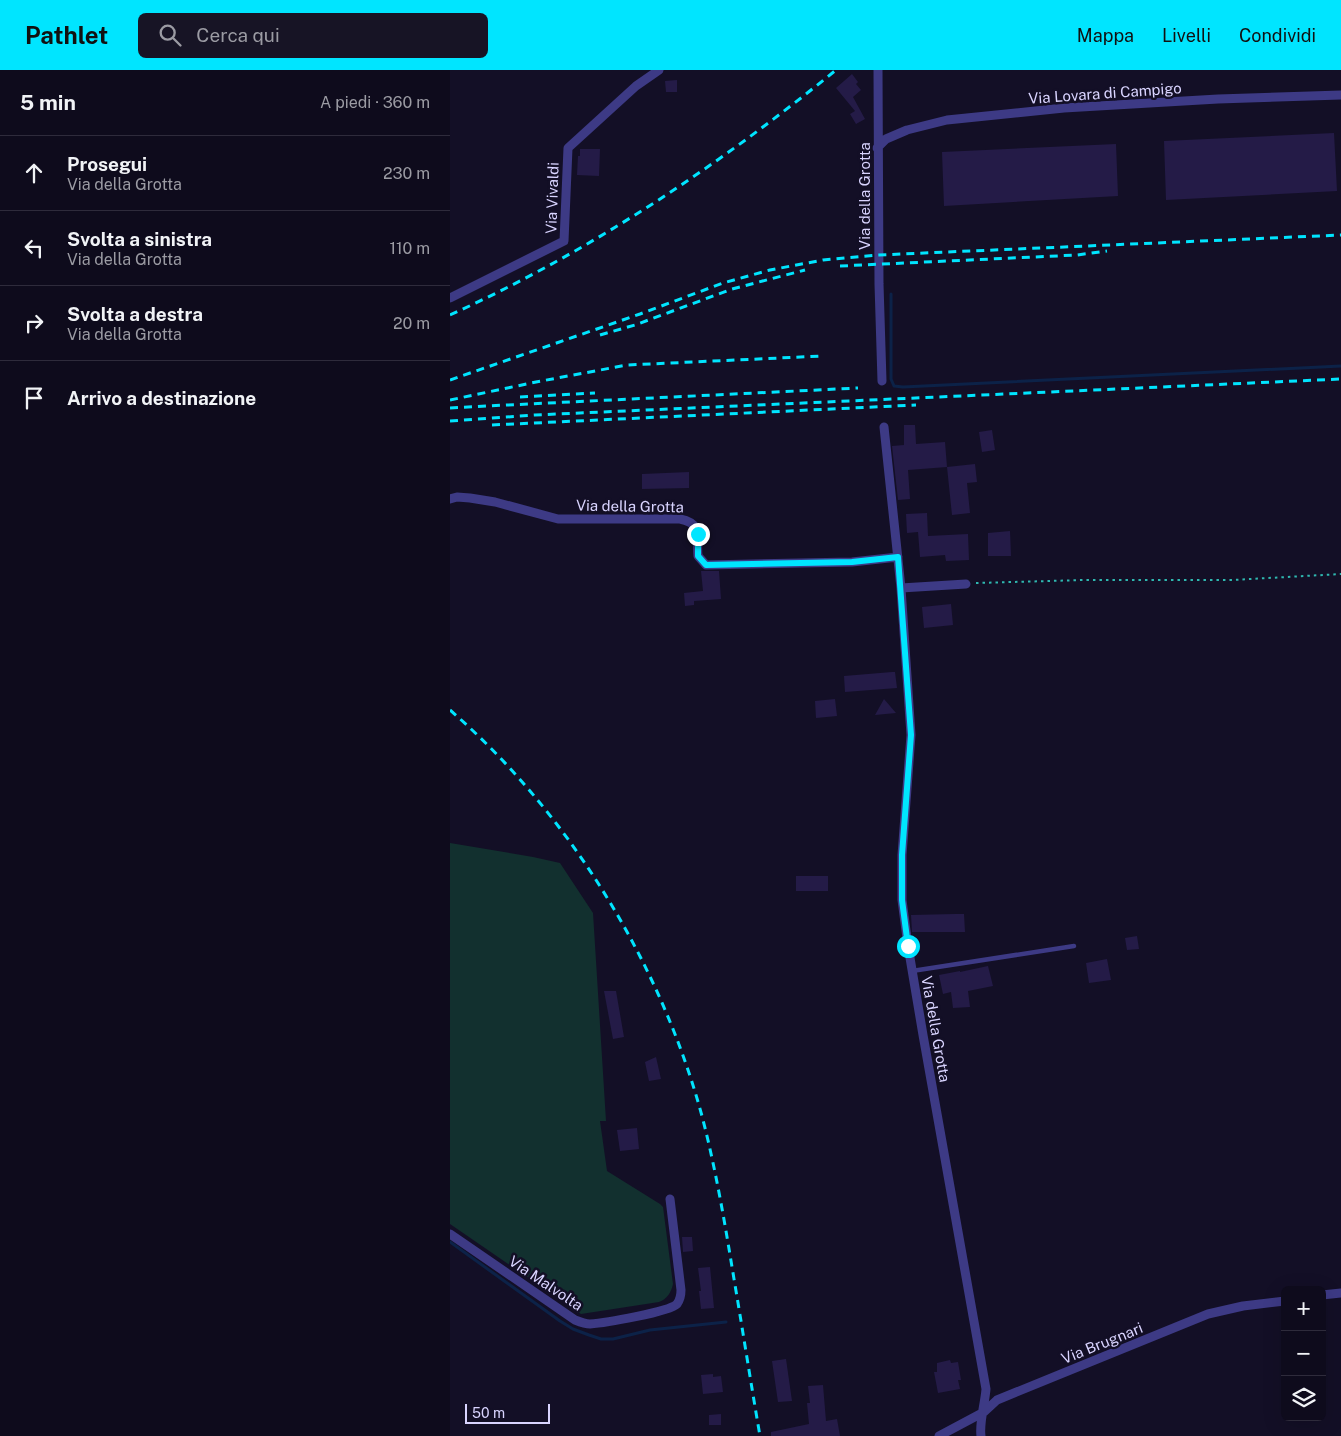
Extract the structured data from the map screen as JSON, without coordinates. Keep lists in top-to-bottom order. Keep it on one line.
{"streets":{"street":["Via Lovara di Campigo","Via della Grotta","Via Vivaldi","Via Malvolta","Via Brugnari"]},"crossings":[["Via Lovara di Campigo","Via della Grotta"],["Via della Grotta","Via Brugnari"]],"scale_bar":"50 m","page":{"header":"Pathlet","search":"Cerca qui","nav":["Mappa","Livelli","Condividi"],"heading":["5 min","A piedi · 360 m"],"list":[["Prosegui","Via della Grotta","230 m"],["Svolta a sinistra","Via della Grotta","110 m"],["Svolta a destra","Via della Grotta","20 m"],"Arrivo a destinazione"],"map_buttons":["+","−"],"scale":"50 m"}}
